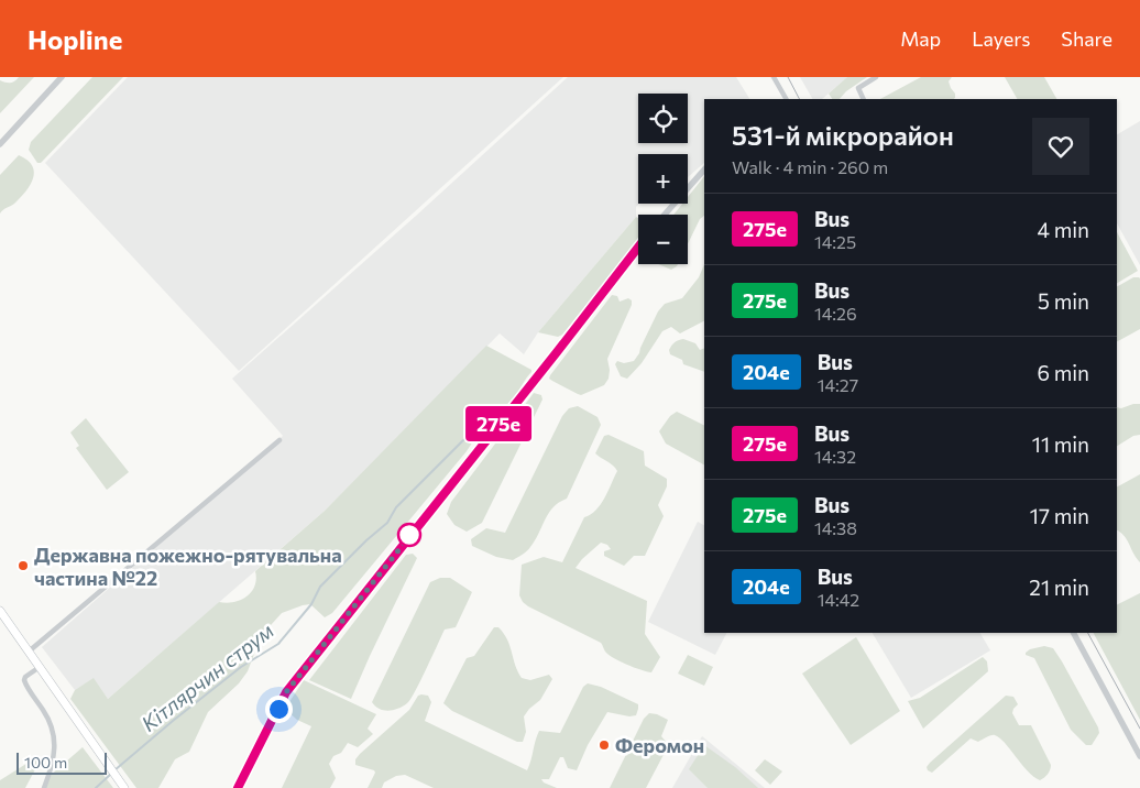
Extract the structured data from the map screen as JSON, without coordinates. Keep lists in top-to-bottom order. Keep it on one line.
{"water":["Кітлярчин струм"],"places":["Державна пожежно-рятувальна частина №22","Феромон"],"lines":["bus line 275е"],"scale_bar":"100 m","page":{"header":"Hopline","nav":["Map","Layers","Share"],"on_map":"275е","map_buttons":["+","−"],"heading":["531-й мікрорайон","Walk · 4 min · 260 m"],"list":[{"mark":"275е","name":"Bus","note":"14:25","value":"4 min"},{"mark":"275e","name":"Bus","note":"14:26","value":"5 min"},{"mark":"204е","name":"Bus","note":"14:27","value":"6 min"},{"mark":"275е","name":"Bus","note":"14:32","value":"11 min"},{"mark":"275e","name":"Bus","note":"14:38","value":"17 min"},{"mark":"204е","name":"Bus","note":"14:42","value":"21 min"}],"scale":"100 m"}}
